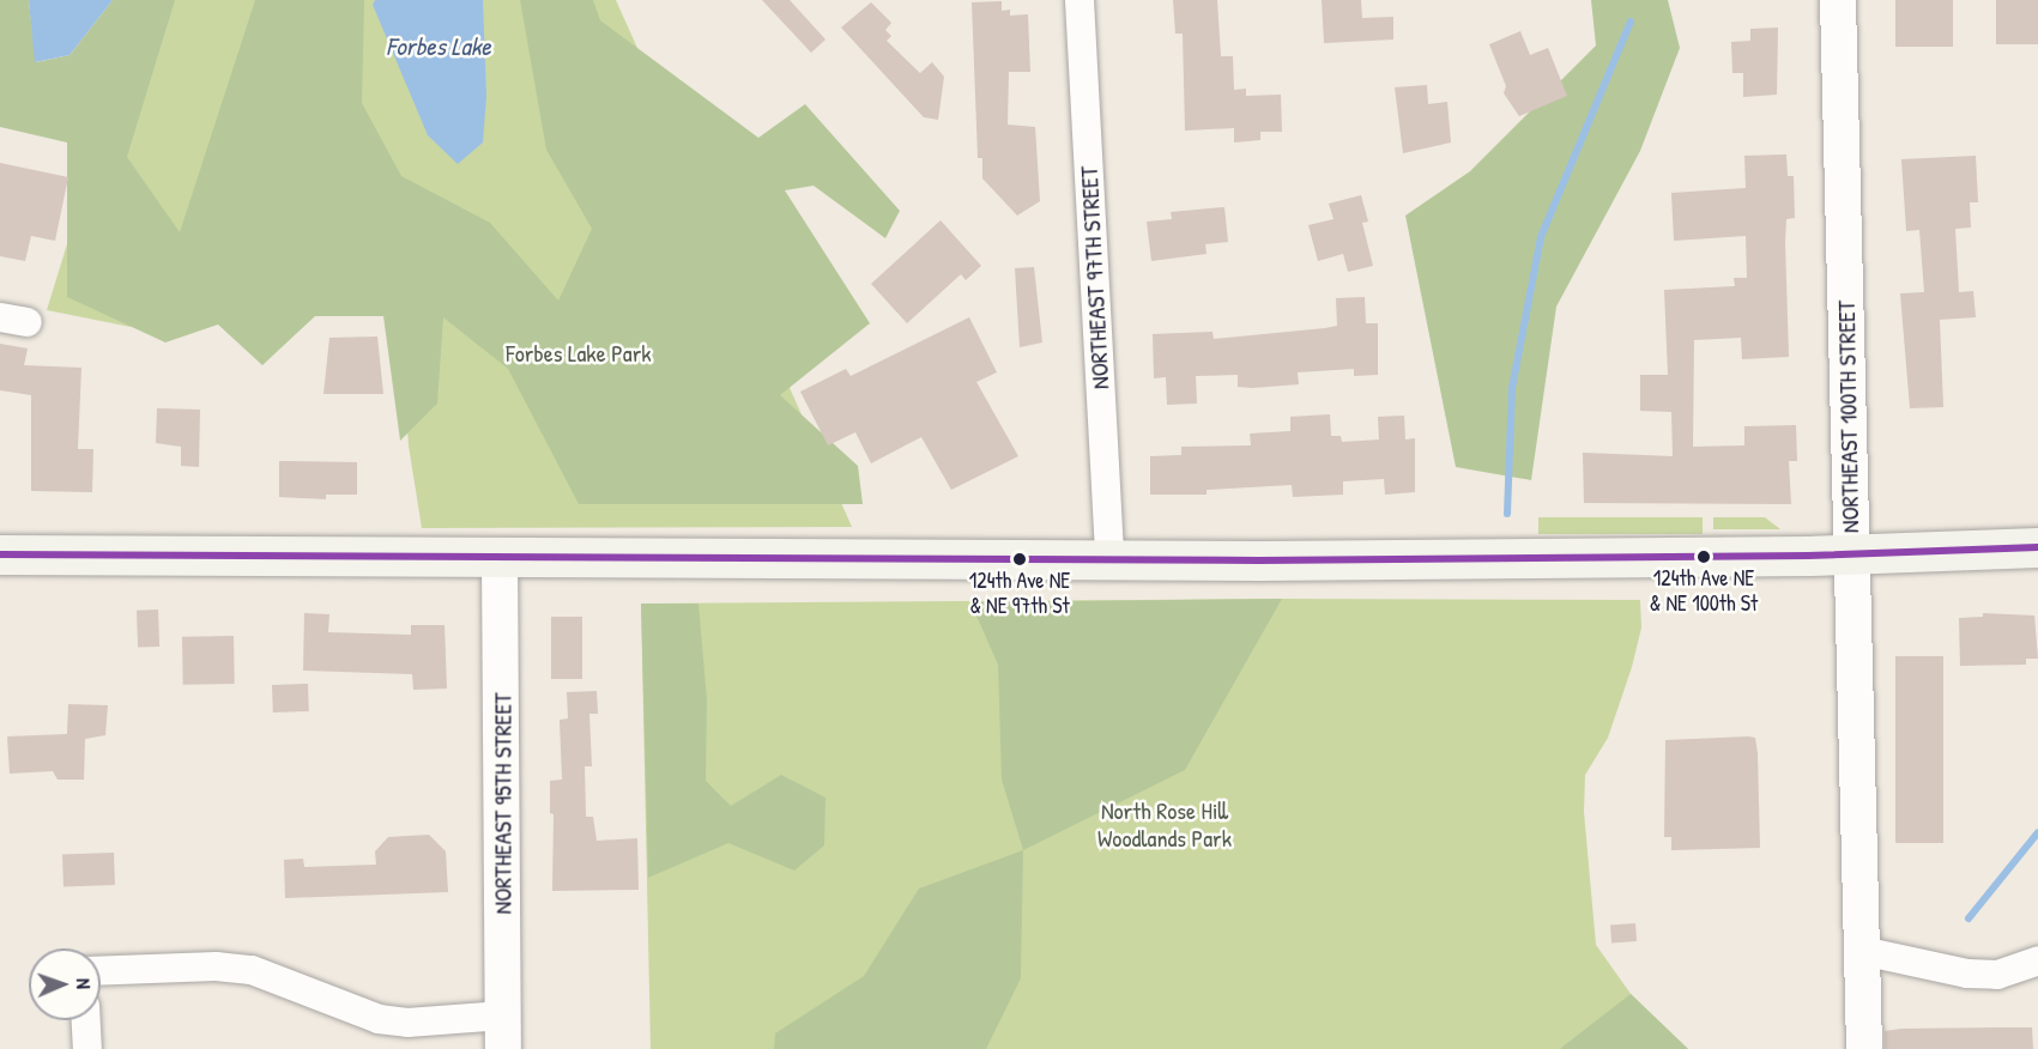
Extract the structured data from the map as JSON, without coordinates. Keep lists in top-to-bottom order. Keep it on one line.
{"streets":{"street":["NORTHEAST 97TH STREET","NORTHEAST 100TH STREET","NORTHEAST 95TH STREET"]},"water":["Forbes Lake"],"parks":["Forbes Lake Park","North Rose Hill Woodlands Park"],"places":["124th Ave NE & NE 100th St","124th Ave NE & NE 97th St"],"north":"right"}
